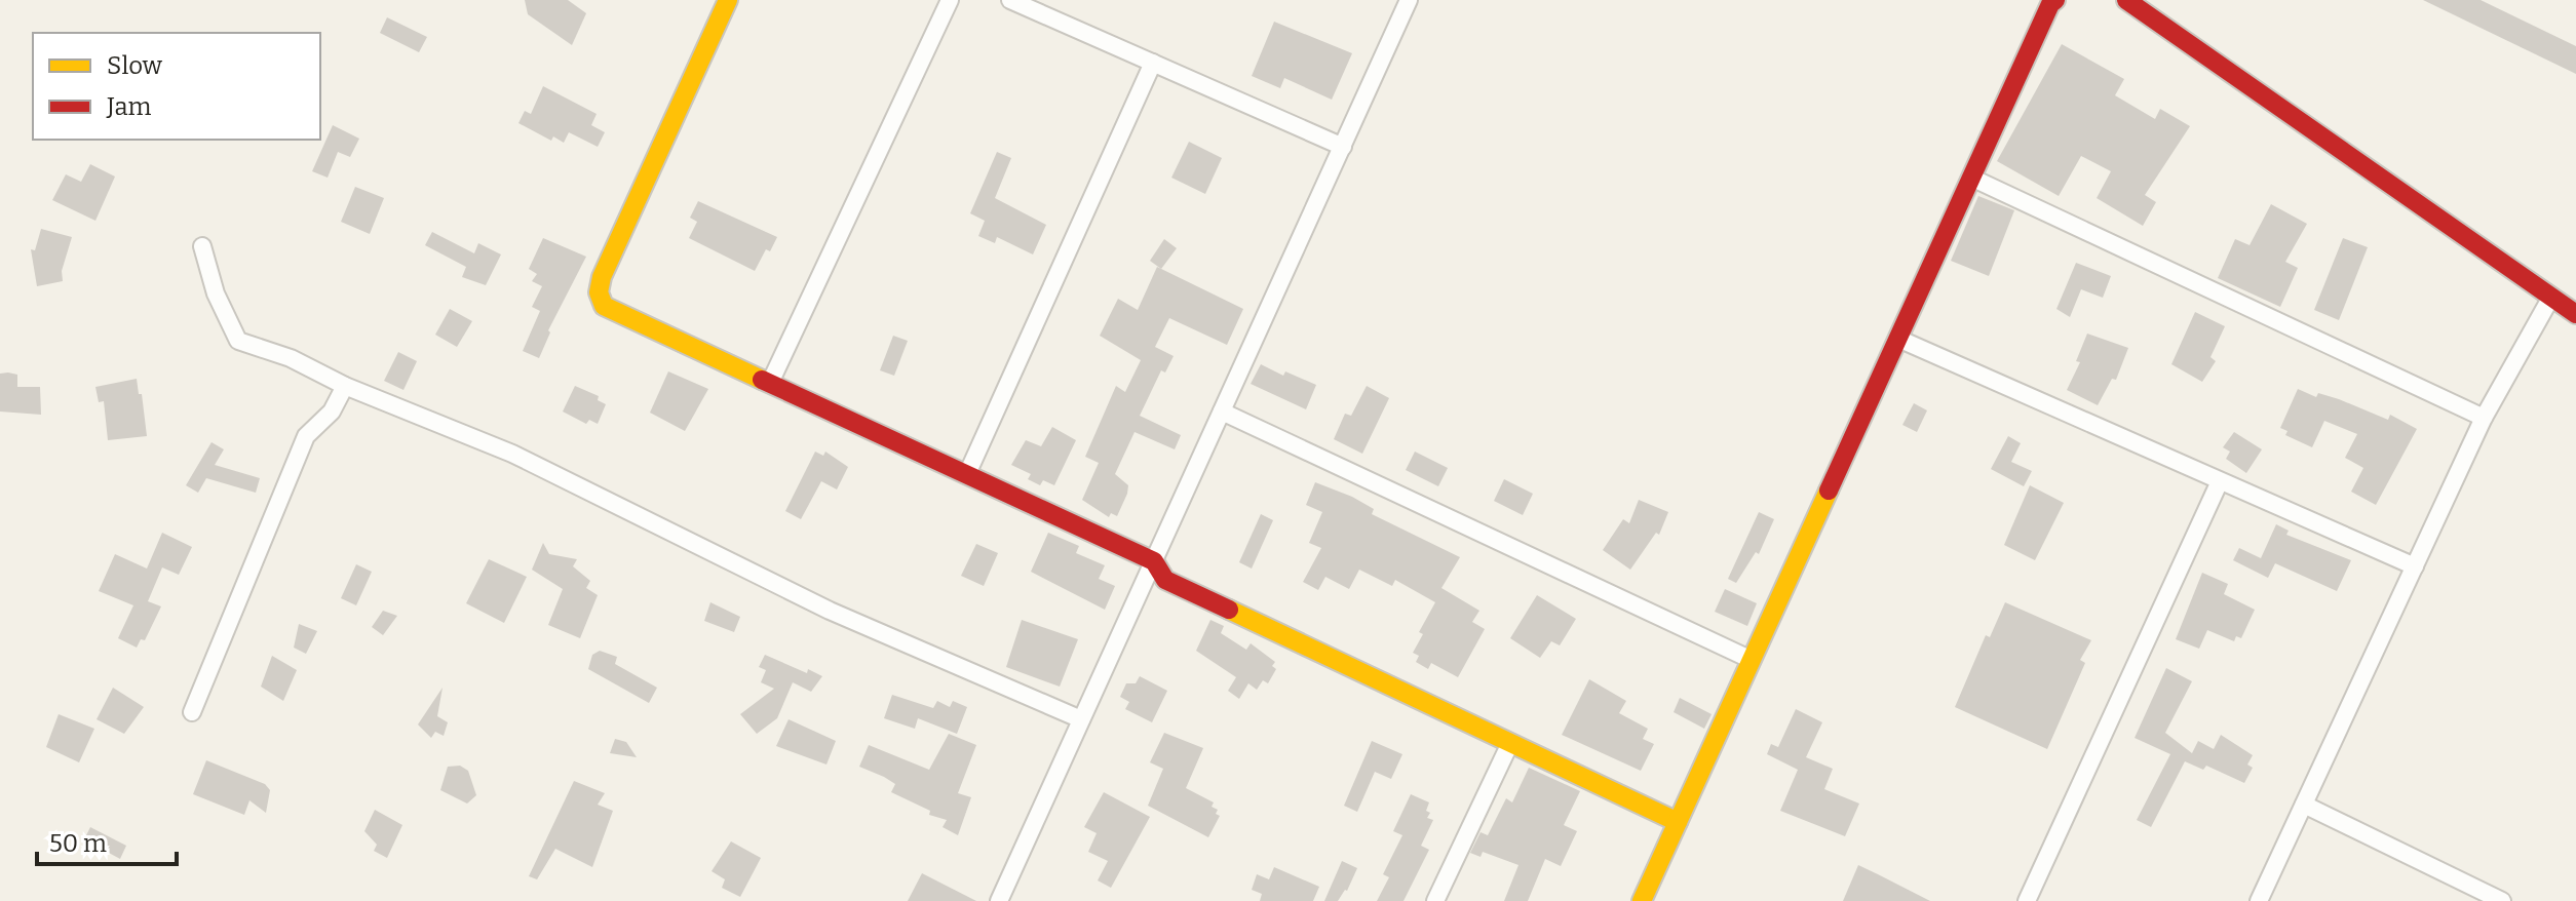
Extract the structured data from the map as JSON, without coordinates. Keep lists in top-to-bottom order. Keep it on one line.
{"legend":["Slow","Jam"],"scale_bar":"50 m"}
